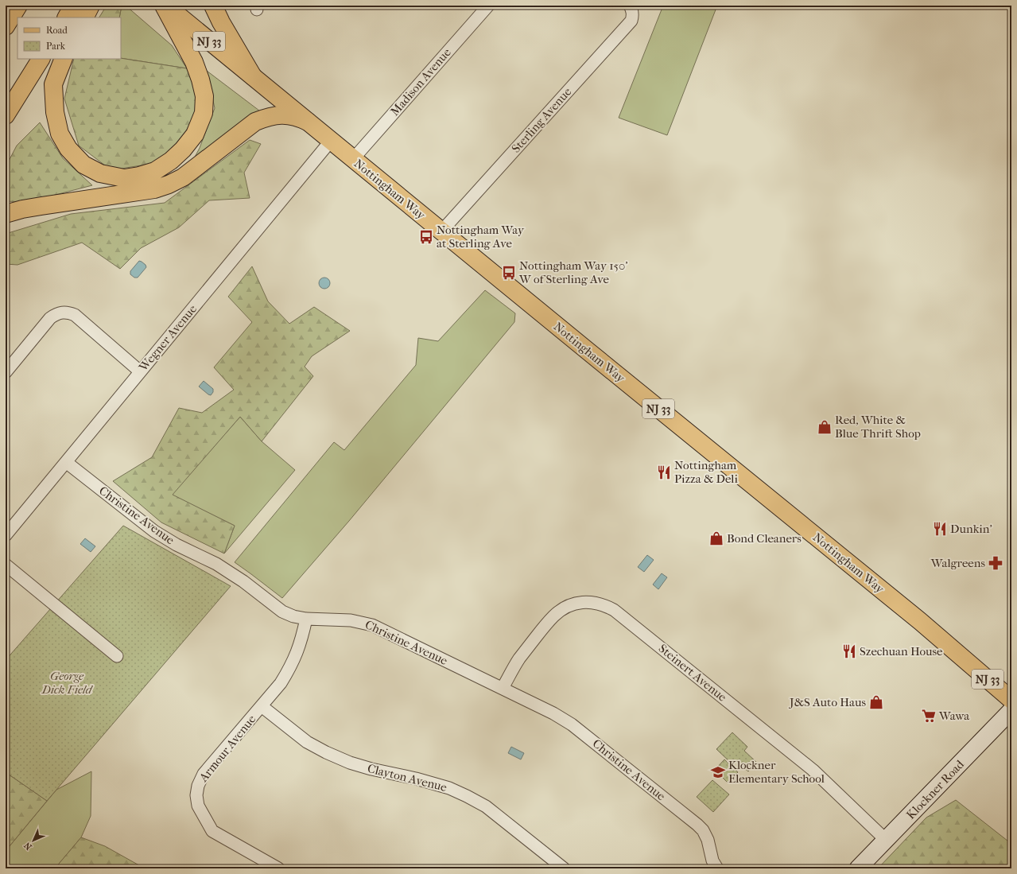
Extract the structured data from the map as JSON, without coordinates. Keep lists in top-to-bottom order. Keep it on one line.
{"streets":{"main road":["NJ 33","Nottingham Way","Klockner Road"],"street":["Madison Avenue","Sterling Avenue","Wegner Avenue","Christine Avenue","Steinert Avenue","Armour Avenue","Clayton Avenue"]},"crossings":[["Madison Avenue","Nottingham Way"],["Sterling Avenue","Nottingham Way"],["Nottingham Way","Wegner Avenue"],["Wegner Avenue","Christine Avenue"],["Christine Avenue","Steinert Avenue"],["Christine Avenue","Armour Avenue"],["Steinert Avenue","Klockner Road"],["Armour Avenue","Clayton Avenue"]],"parks":["George Dick Field"],"places":{"bus stop":["Nottingham Way at Sterling Ave","Nottingham Way 150' W of Sterling Ave"],"shop":["Red, White & Blue Thrift Shop","Bond Cleaners","J&S Auto Haus"],"restaurant":["Nottingham Pizza & Deli","Dunkin'","Szechuan House"],"pharmacy":["Walgreens"],"supermarket":["Wawa"],"school or university":["Klockner Elementary School"]},"legend":["Road","Park"],"north":"bottom left"}
